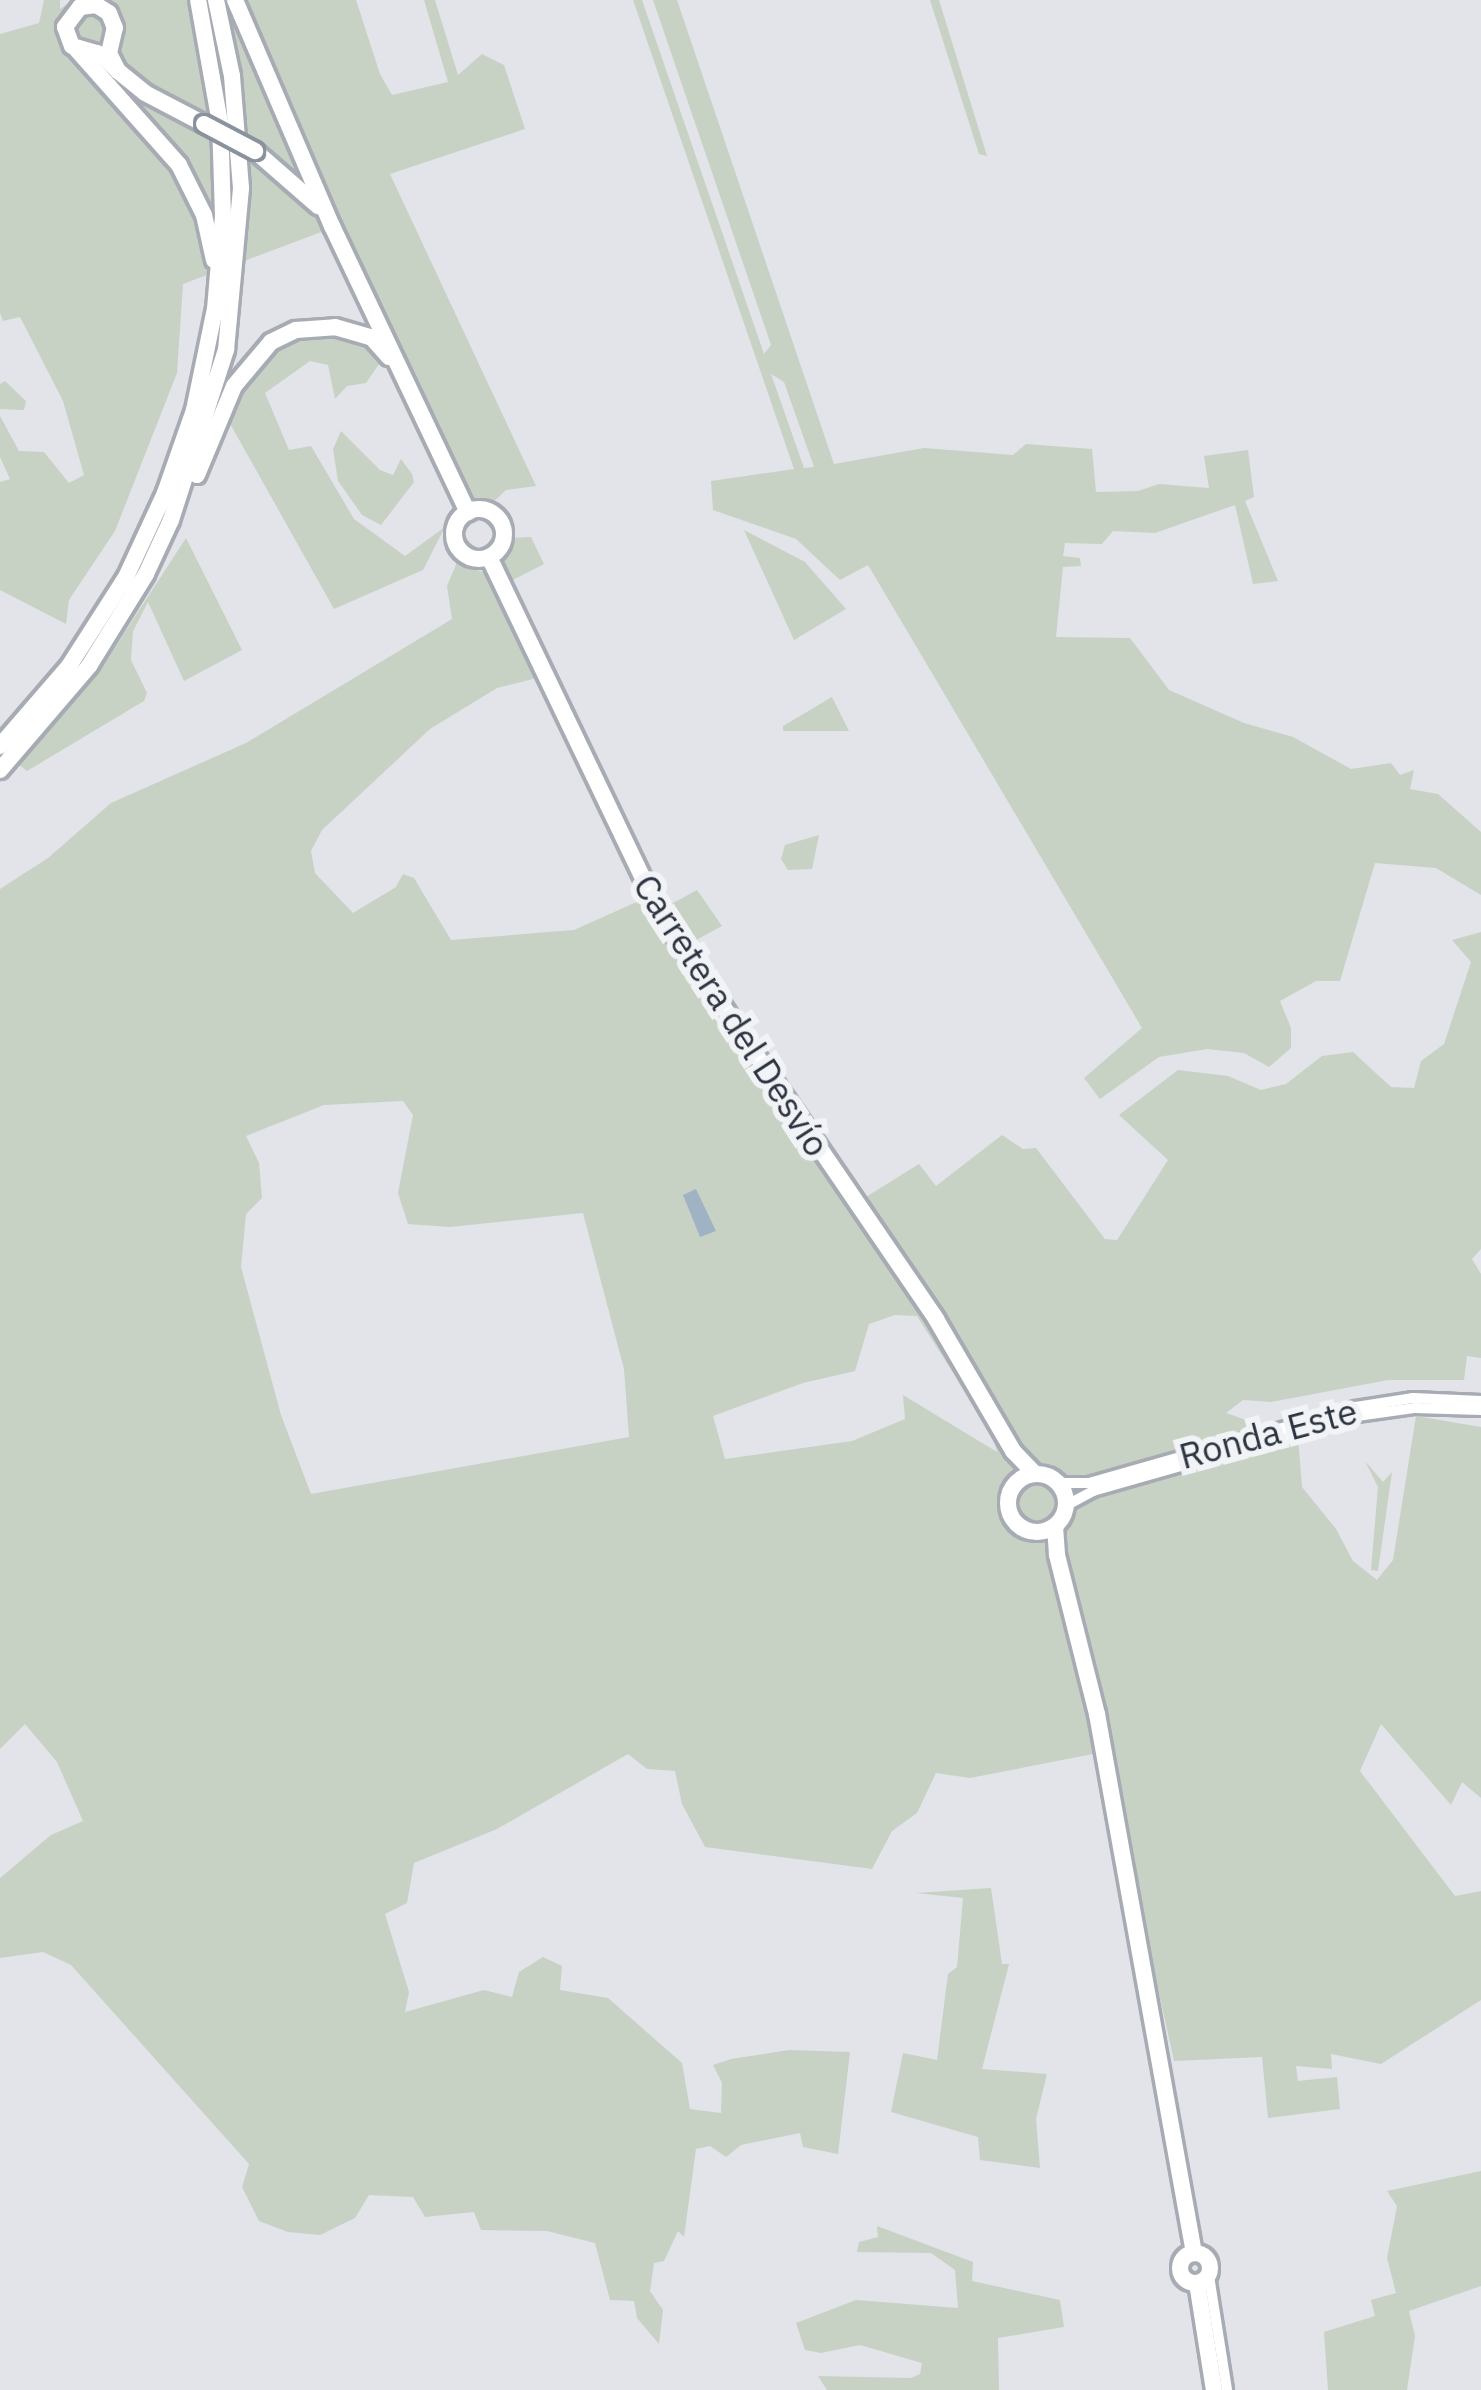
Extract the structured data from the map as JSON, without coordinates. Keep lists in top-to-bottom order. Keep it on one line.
{"streets":{"highway":["Carretera del Desvío"],"main road":["Ronda Este"]},"crossings":[["Carretera del Desvío","Ronda Este"]]}
